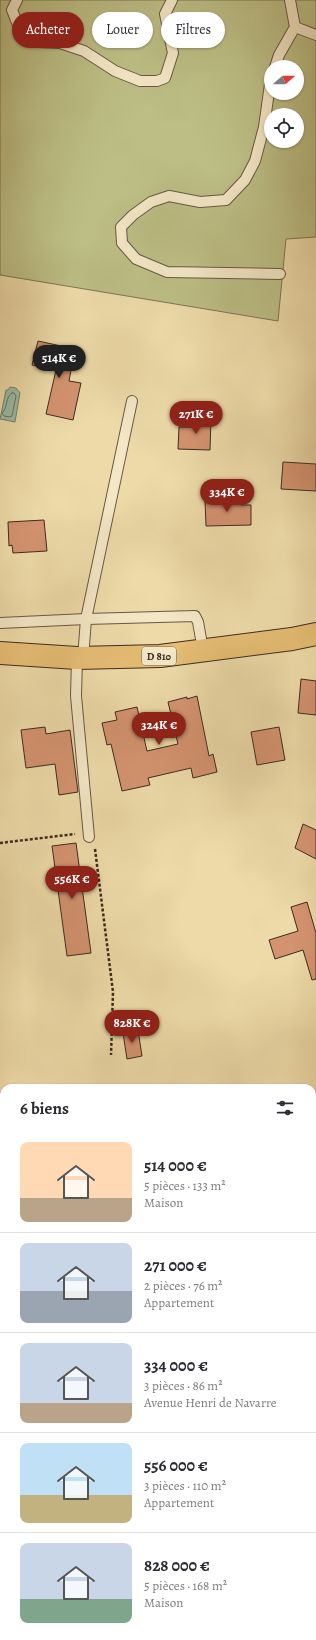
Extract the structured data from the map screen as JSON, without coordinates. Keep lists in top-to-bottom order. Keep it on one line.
{"streets":{"main road":["D 810"]},"north":"right","page":{"chip":["Acheter","Louer","Filtres"],"price":["514K €","271K €","334K €","324K €","556K €","828K €"],"heading":"6 biens","list":[{"name":"514 000 €","note":"5 pièces · 133 m² · Maison"},{"name":"271 000 €","note":"2 pièces · 76 m² · Appartement"},{"name":"334 000 €","note":"3 pièces · 86 m² · Avenue Henri de Navarre"},{"name":"556 000 €","note":"3 pièces · 110 m² · Appartement"},{"name":"828 000 €","note":"5 pièces · 168 m² · Maison"}]}}
